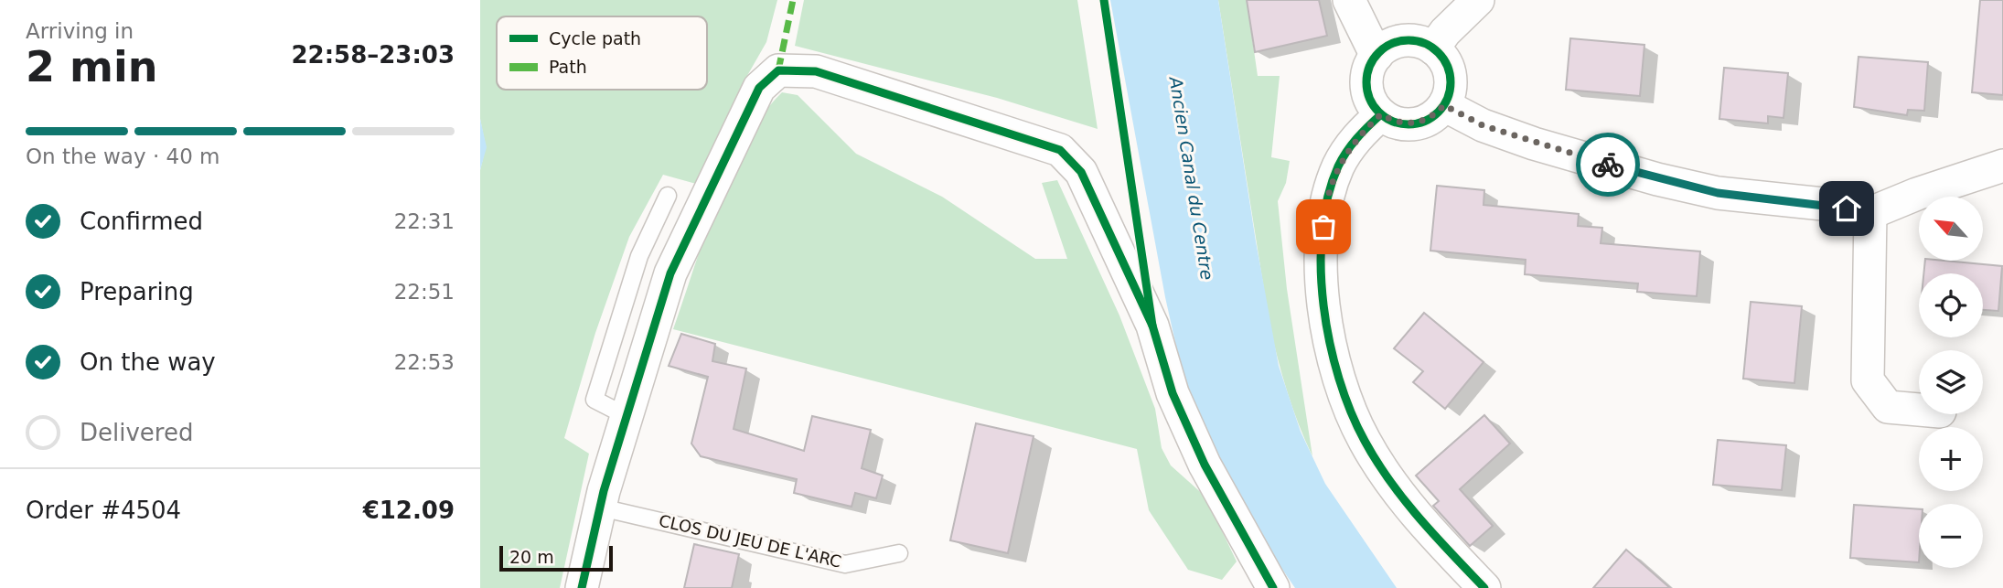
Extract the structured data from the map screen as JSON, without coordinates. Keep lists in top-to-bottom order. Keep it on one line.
{"streets":{"lane":["CLOS DU JEU DE L'ARC"]},"water":["Ancien Canal du Centre"],"legend":["Cycle path","Path"],"scale_bar":"20 m","north":"top left","page":{"heading":["2 min","Arriving in","22:58–23:03"],"panel":["Order #4504","€12.09"],"bar":"On the way · 40 m","list":[["Confirmed","22:31"],["Preparing","22:51"],["On the way","22:53"],"Delivered"],"map_buttons":["+","−"],"scale":"20 m"}}
